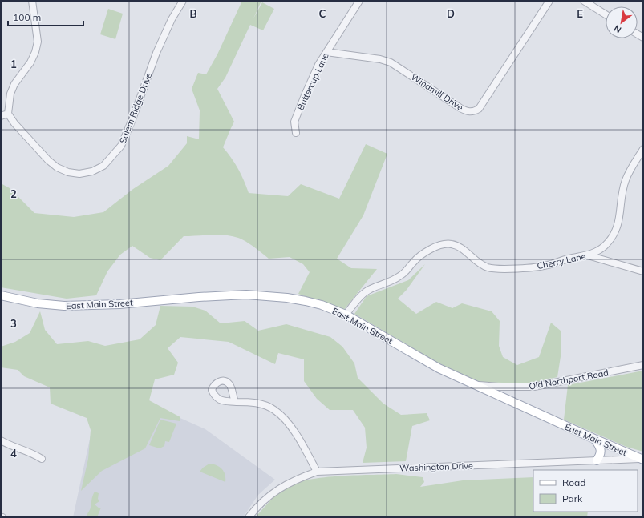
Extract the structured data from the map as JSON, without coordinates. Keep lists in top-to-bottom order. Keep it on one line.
{"streets":{"main road":["East Main Street"],"street":["Buttercup Lane","Windmill Drive","Salem Ridge Drive","Cherry Lane","Old Northport Road","Washington Drive"]},"crossings":[["Buttercup Lane","Windmill Drive"],["Cherry Lane","East Main Street"],["East Main Street","Old Northport Road"],["East Main Street","Washington Drive"]],"legend":["Road","Park"],"scale_bar":"100 m","north":"bottom left","grid":{"columns":["B","C","D","E"],"rows":["1","2","3","4"]}}
